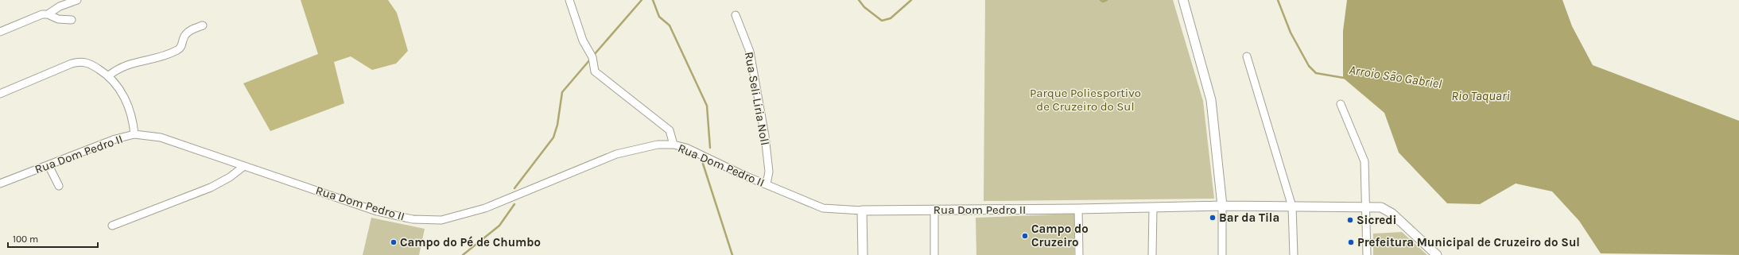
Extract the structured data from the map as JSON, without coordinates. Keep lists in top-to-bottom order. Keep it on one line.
{"streets":{"main road":["Rua Dom Pedro II"],"street":["Rua Seli Liria Noll"]},"crossings":[["Rua Seli Liria Noll","Rua Dom Pedro II"]],"water":["Arroio São Gabriel","Rio Taquari"],"parks":["Parque Poliesportivo de Cruzeiro do Sul"],"places":["Bar da Tila","Sicredi","Campo do Cruzeiro","Campo do Pé de Chumbo","Prefeitura Municipal de Cruzeiro do Sul"],"scale_bar":"100 m"}
